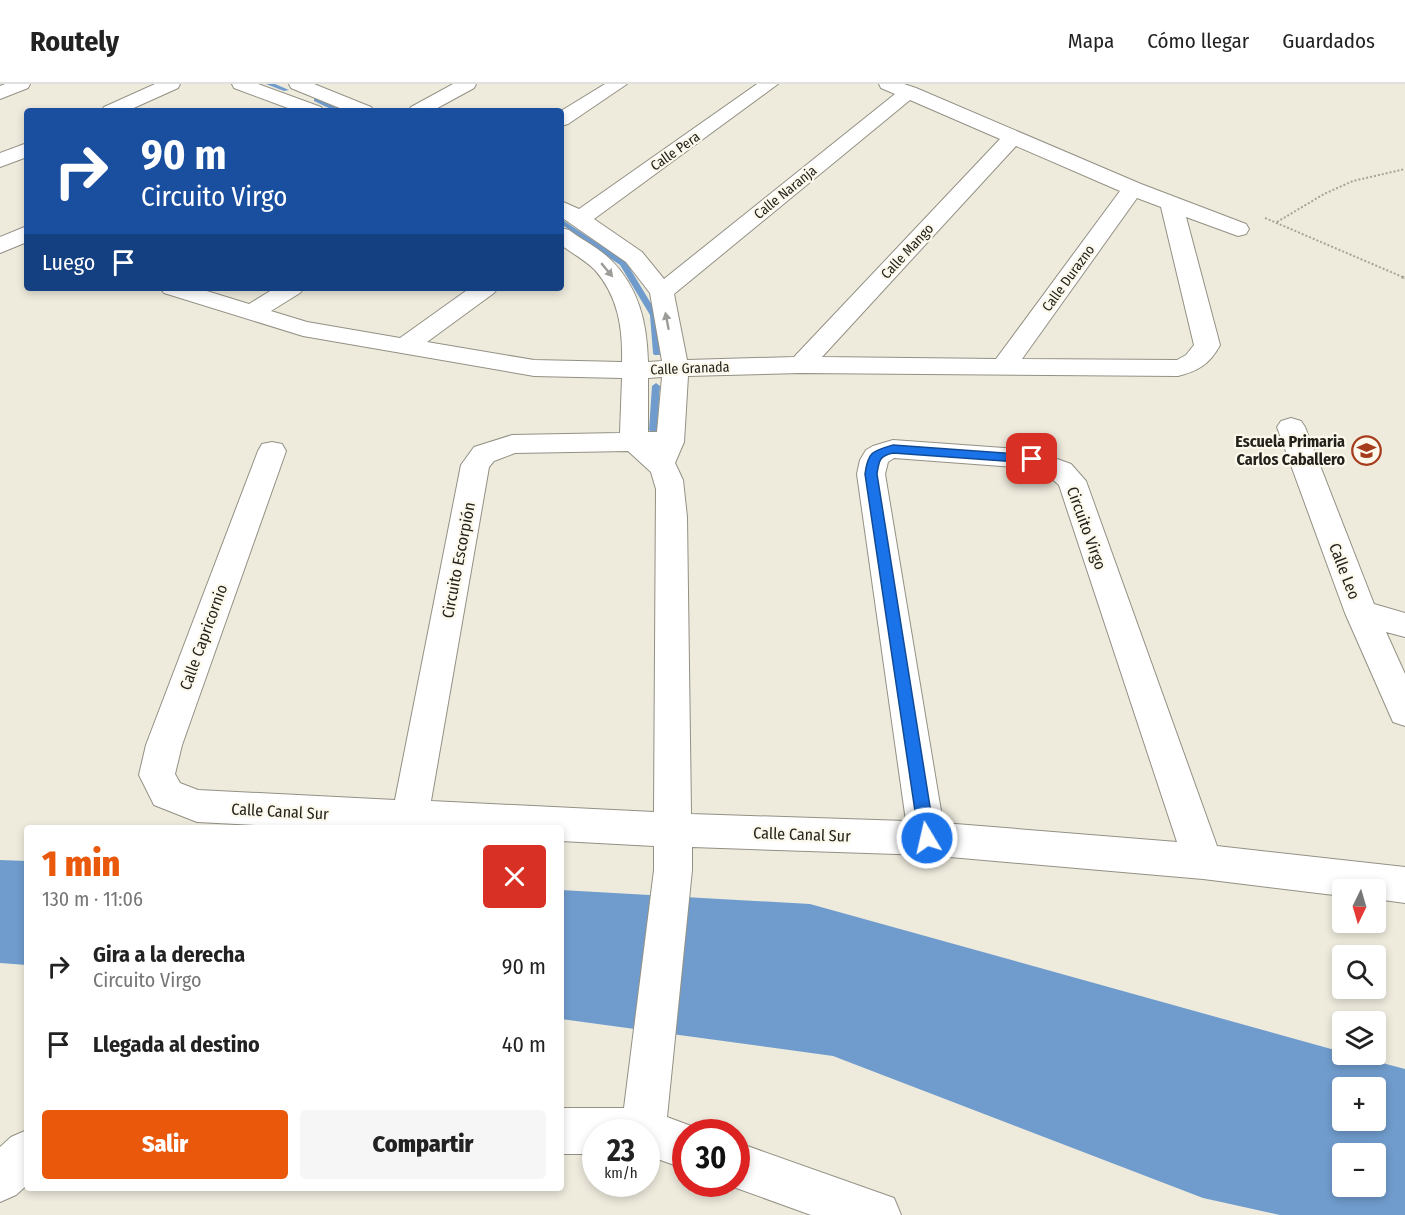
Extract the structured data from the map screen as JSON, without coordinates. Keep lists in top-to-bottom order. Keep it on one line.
{"streets":{"street":["Calle Pera","Calle Naranja","Calle Mango","Calle Durazno","Calle Granada","Circuito Virgo","Circuito Escorpión","Calle Leo","Calle Capricornio","Calle Canal Sur"]},"crossings":[["Calle Mango","Calle Granada"],["Calle Durazno","Calle Granada"],["Circuito Virgo","Calle Canal Sur"],["Circuito Escorpión","Calle Canal Sur"],["Calle Capricornio","Calle Canal Sur"]],"places":{"school or university":["Escuela Primaria Carlos Caballero"]},"north":"bottom","page":{"header":"Routely","nav":["Mapa","Cómo llegar","Guardados"],"turn":["90 m","Circuito Virgo"],"then":"Luego","heading":["1 min","130 m · 11:06"],"map_buttons":["+","−"],"list":[{"name":"Gira a la derecha","note":"Circuito Virgo","value":"90 m"},{"name":"Llegada al destino","value":"40 m"}],"buttons":["Salir","Compartir"],"speed":"23 km/h","limit":"30"}}
